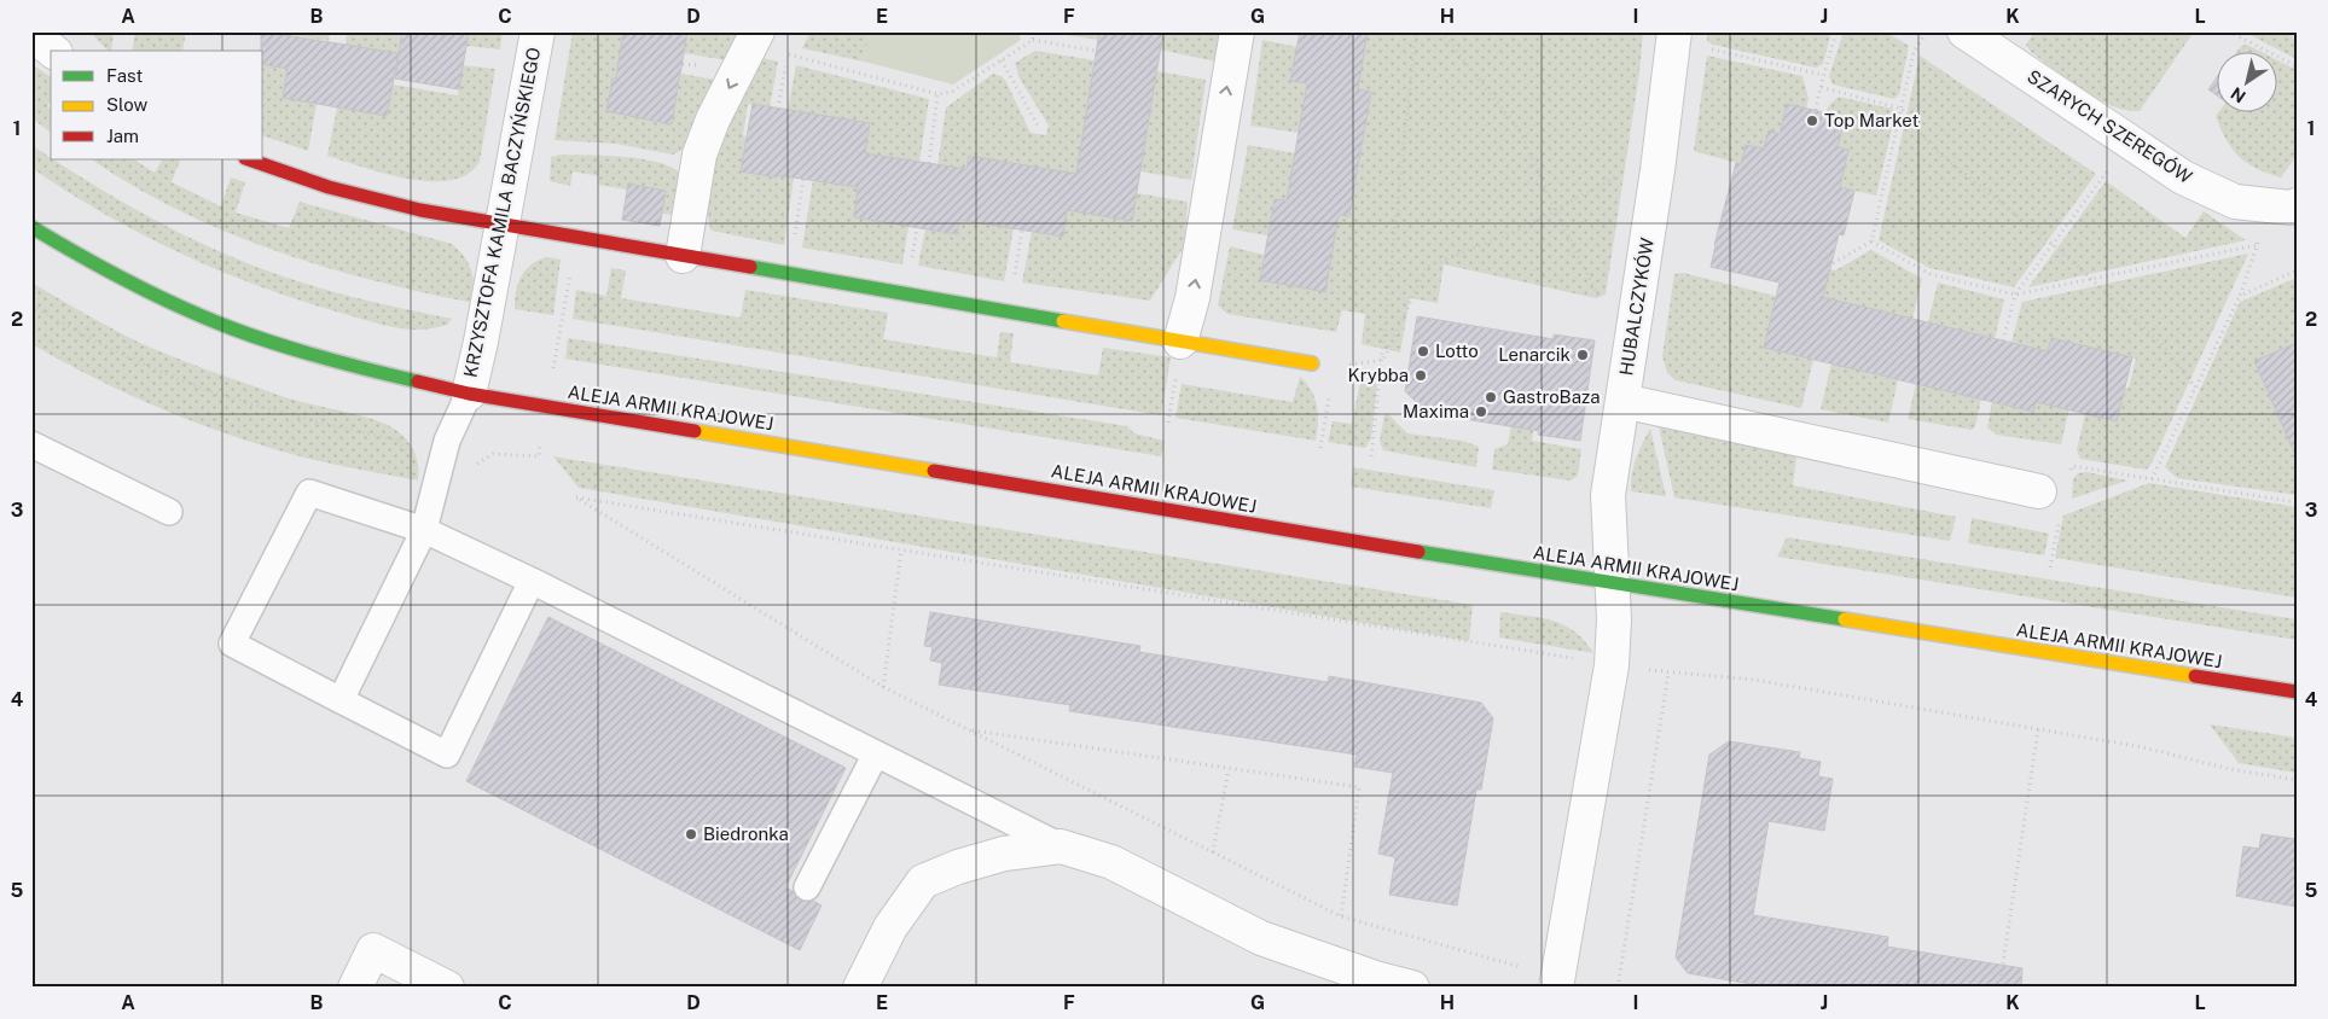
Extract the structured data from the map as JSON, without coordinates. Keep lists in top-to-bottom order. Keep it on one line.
{"streets":{"street":["SZARYCH SZEREGÓW","KRZYSZTOFA KAMILA BACZYŃSKIEGO","HUBALCZYKÓW","ALEJA ARMII KRAJOWEJ"]},"crossings":[["KRZYSZTOFA KAMILA BACZYŃSKIEGO","ALEJA ARMII KRAJOWEJ"],["HUBALCZYKÓW","ALEJA ARMII KRAJOWEJ"]],"places":["Top Market","Lotto","Lenarcik","Krybba","GastroBaza","Maxima","Biedronka"],"legend":["Fast","Slow","Jam"],"north":"bottom left","grid":{"columns":["A","B","C","D","E","F","G","H","I","J","K","L"],"rows":["1","2","3","4","5"]}}
